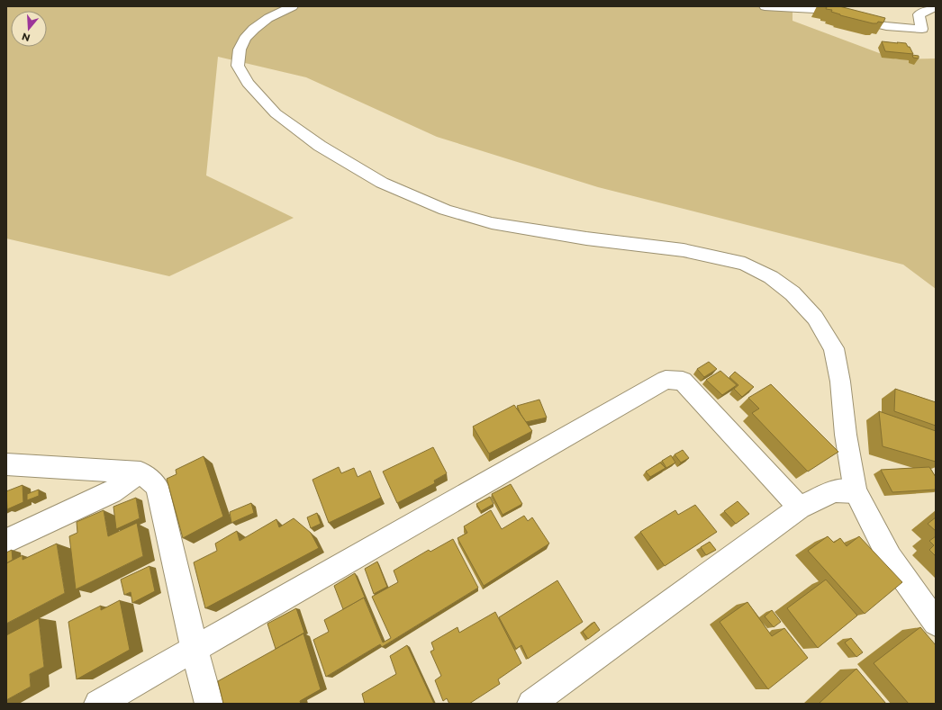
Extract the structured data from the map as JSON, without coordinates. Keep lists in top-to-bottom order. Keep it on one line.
{"north":"bottom"}
